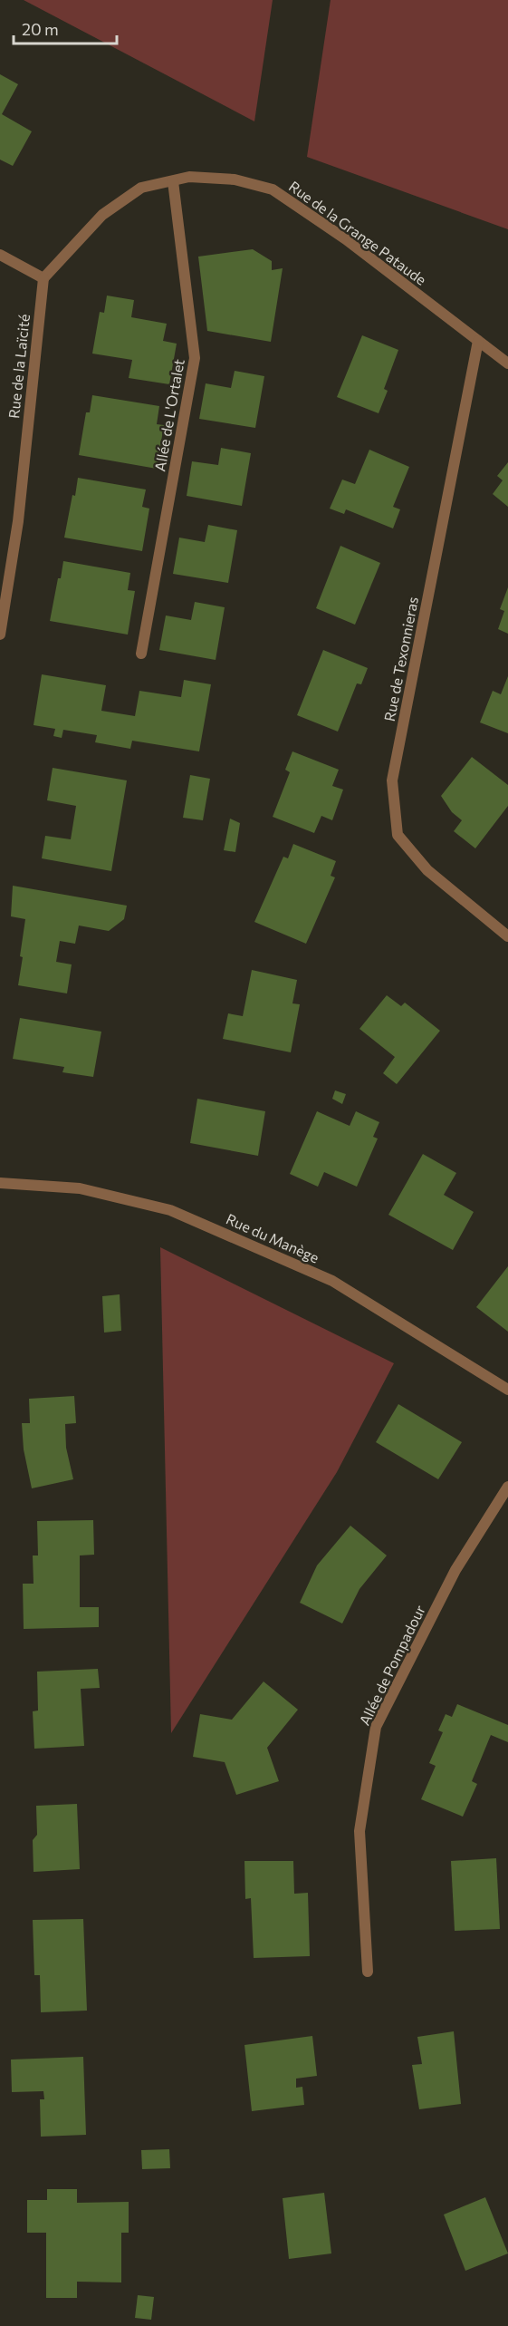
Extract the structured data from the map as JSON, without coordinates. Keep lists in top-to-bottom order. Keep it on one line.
{"streets":{"street":["Rue de la Grange Pataude","Rue de la Laïcité","Allée de L'Ortalet","Rue de Texonnieras","Rue du Manège","Allée de Pompadour"]},"crossings":[["Rue de la Grange Pataude","Rue de la Laïcité"],["Rue de la Grange Pataude","Allée de L'Ortalet"],["Rue de la Grange Pataude","Rue de Texonnieras"]],"scale_bar":"20 m"}
